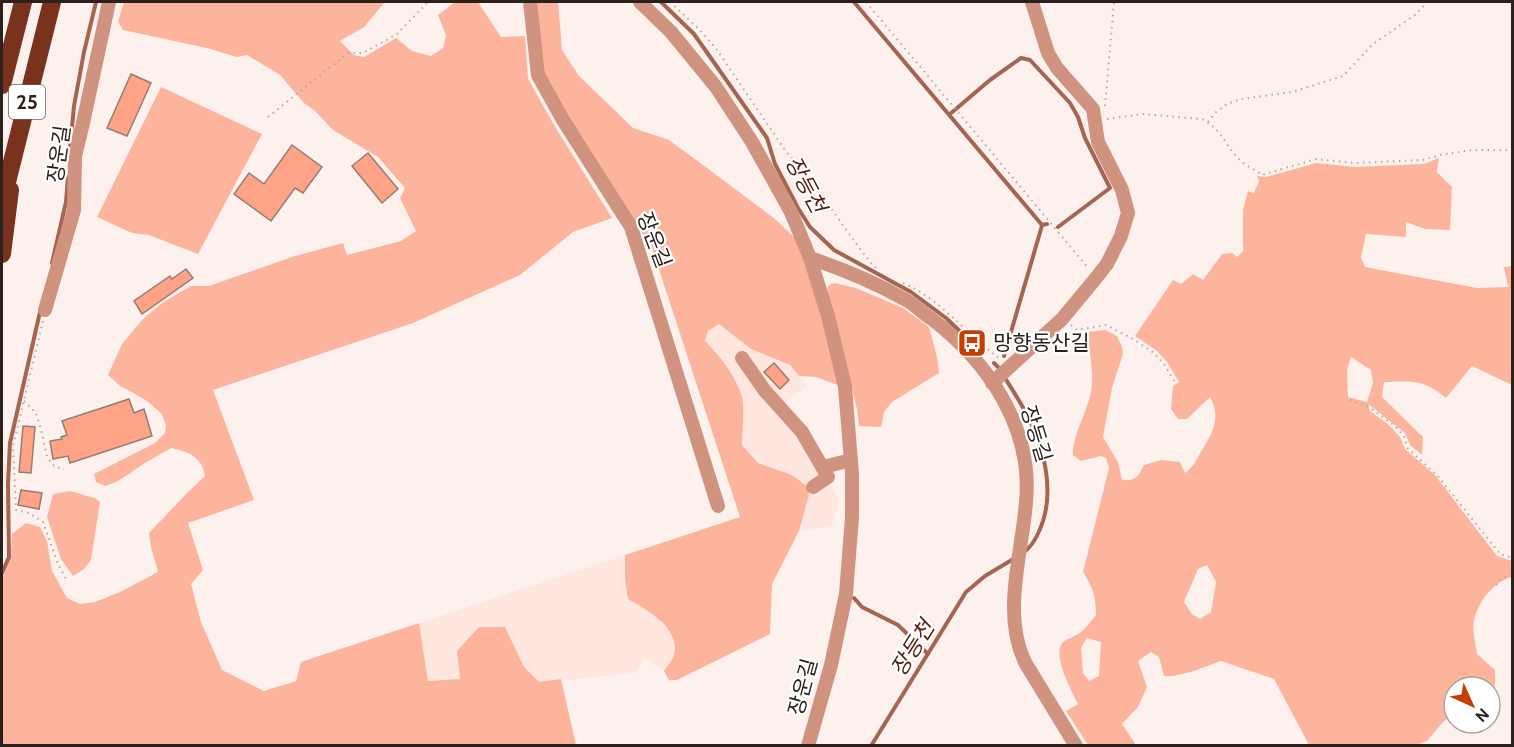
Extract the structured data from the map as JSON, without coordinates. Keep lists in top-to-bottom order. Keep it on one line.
{"streets":{"highway":["25"],"street":["장운길","장등길"]},"crossings":[["장운길","장등길"]],"water":["장등천"],"places":{"bus stop":["망향동산길"]},"north":"bottom right"}
